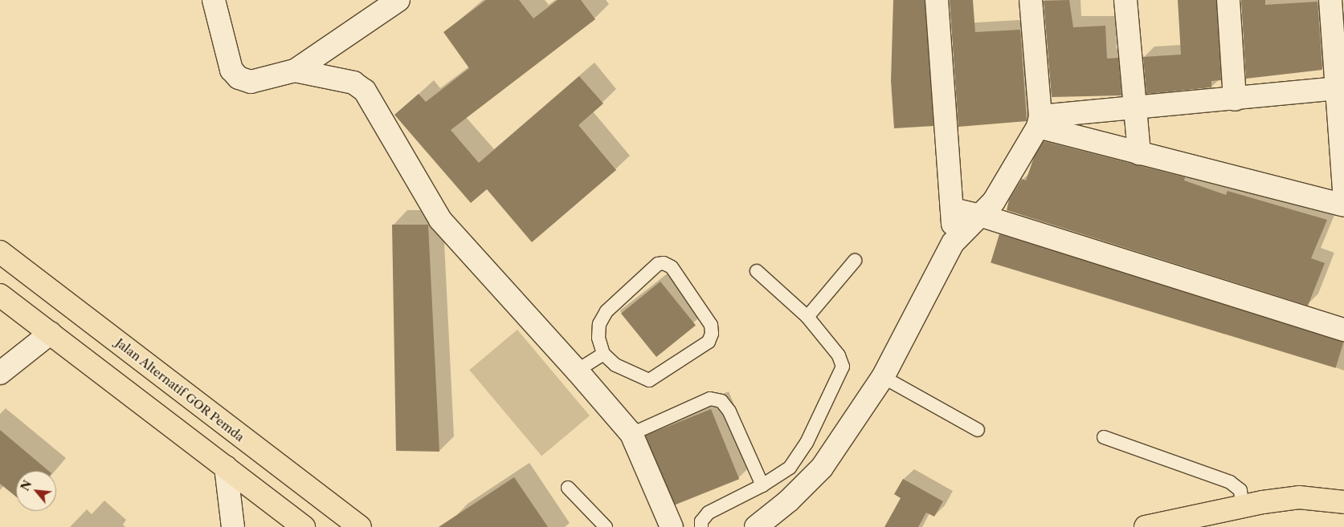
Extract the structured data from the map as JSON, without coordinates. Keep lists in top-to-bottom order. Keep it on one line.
{"streets":{"main road":["Jalan Alternatif GOR Pemda"]},"north":"top left"}
